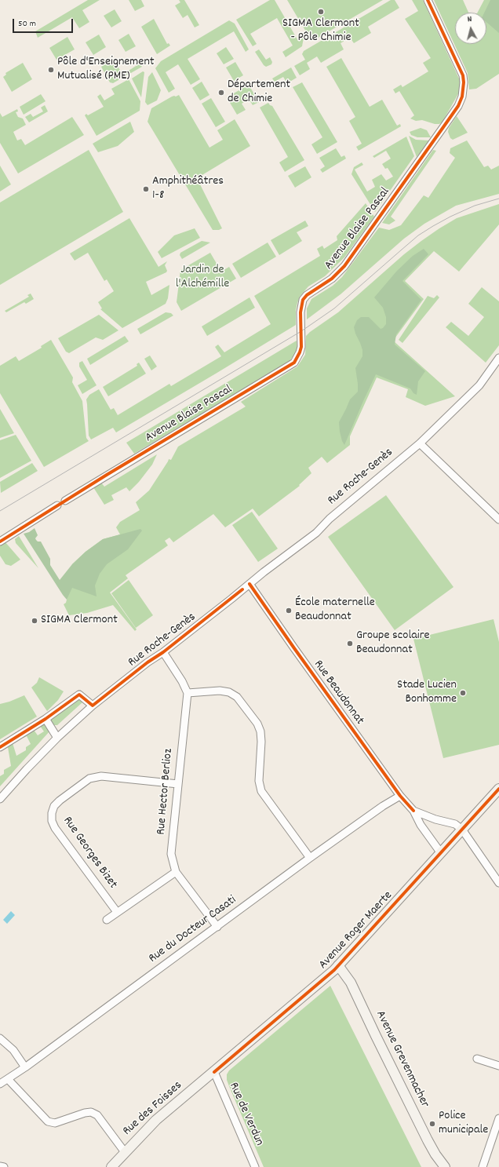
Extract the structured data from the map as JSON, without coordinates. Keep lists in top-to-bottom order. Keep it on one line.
{"streets":{"main road":["Avenue Roger Maerte","Avenue Grevenmacher","Rue des Foisses"],"street":["Avenue Blaise Pascal","Rue Roche-Genès","Rue Beaudonnat","Rue Hector Berlioz","Rue Georges Bizet","Rue du Docteur Casati","Rue de Verdun"]},"crossings":[["Rue Roche-Genès","Rue Beaudonnat"],["Rue Beaudonnat","Rue du Docteur Casati"],["Rue Hector Berlioz","Rue Georges Bizet"],["Rue Hector Berlioz","Rue du Docteur Casati"],["Avenue Roger Maerte","Avenue Grevenmacher"],["Avenue Roger Maerte","Rue des Foisses"],["Avenue Roger Maerte","Rue de Verdun"],["Rue des Foisses","Rue de Verdun"]],"parks":["Jardin de l'Alchémille"],"places":["SIGMA Clermont - Pôle Chimie","Pôle d'Enseignement Mutualisé (PME)","Département de Chimie","Amphithéâtres 1-8","École maternelle Beaudonnat","SIGMA Clermont","Groupe scolaire Beaudonnat","Stade Lucien Bonhomme","Police municipale"],"scale_bar":"50 m","north":"top"}
